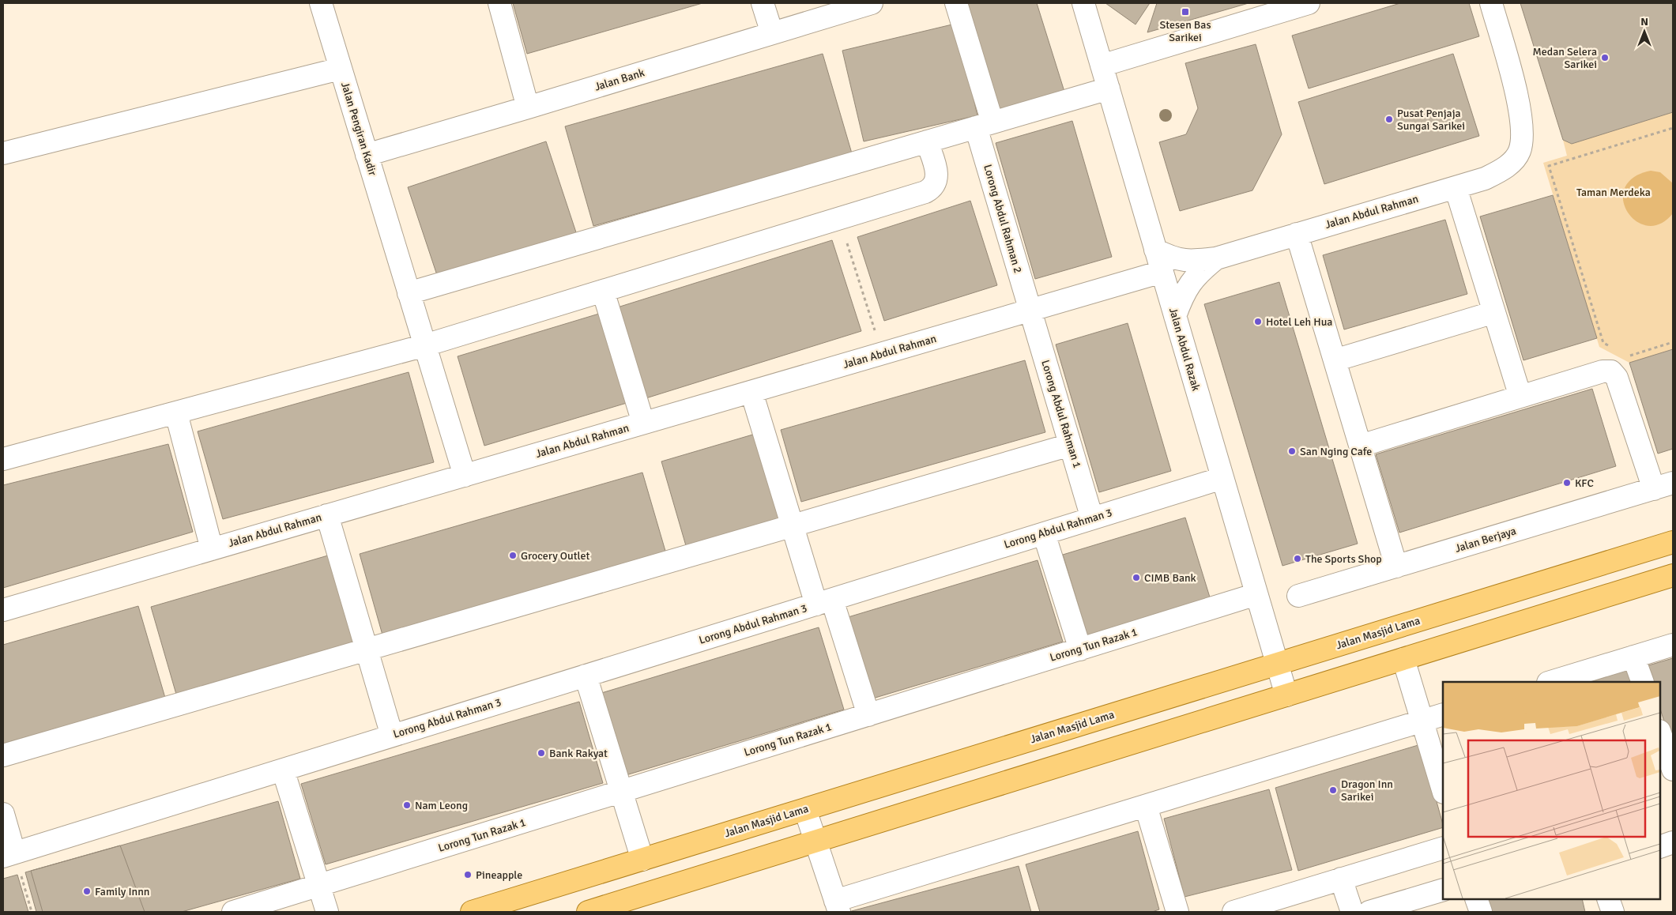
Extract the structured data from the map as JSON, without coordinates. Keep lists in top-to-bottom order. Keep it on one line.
{"streets":{"main road":["Jalan Masjid Lama"],"street":["Jalan Bank","Jalan Pengiran Kadir","Jalan Abdul Rahman","Lorong Abdul Rahman 2","Jalan Abdul Razak","Lorong Abdul Rahman 1","Lorong Abdul Rahman 3","Jalan Berjaya","Lorong Tun Razak 1"]},"crossings":[["Jalan Bank","Jalan Pengiran Kadir"],["Jalan Pengiran Kadir","Jalan Abdul Rahman"],["Jalan Abdul Rahman","Lorong Abdul Rahman 2"],["Jalan Abdul Rahman","Jalan Abdul Razak"],["Jalan Abdul Rahman","Lorong Abdul Rahman 1"],["Lorong Abdul Rahman 2","Lorong Abdul Rahman 1"],["Jalan Abdul Razak","Lorong Abdul Rahman 3"],["Jalan Abdul Razak","Jalan Masjid Lama"],["Jalan Abdul Razak","Lorong Tun Razak 1"],["Lorong Abdul Rahman 1","Lorong Abdul Rahman 3"]],"parks":["Taman Merdeka"],"places":{"transit":["Stesen Bas Sarikei"],"other":["Medan Selera Sarikei","Pusat Penjaja Sungai Sarikei","Hotel Leh Hua","San Nging Cafe","KFC","Grocery Outlet","The Sports Shop","CIMB Bank","Bank Rakyat","Dragon Inn Sarikei","Nam Leong","Pineapple","Family Innn"]},"north":"top"}
